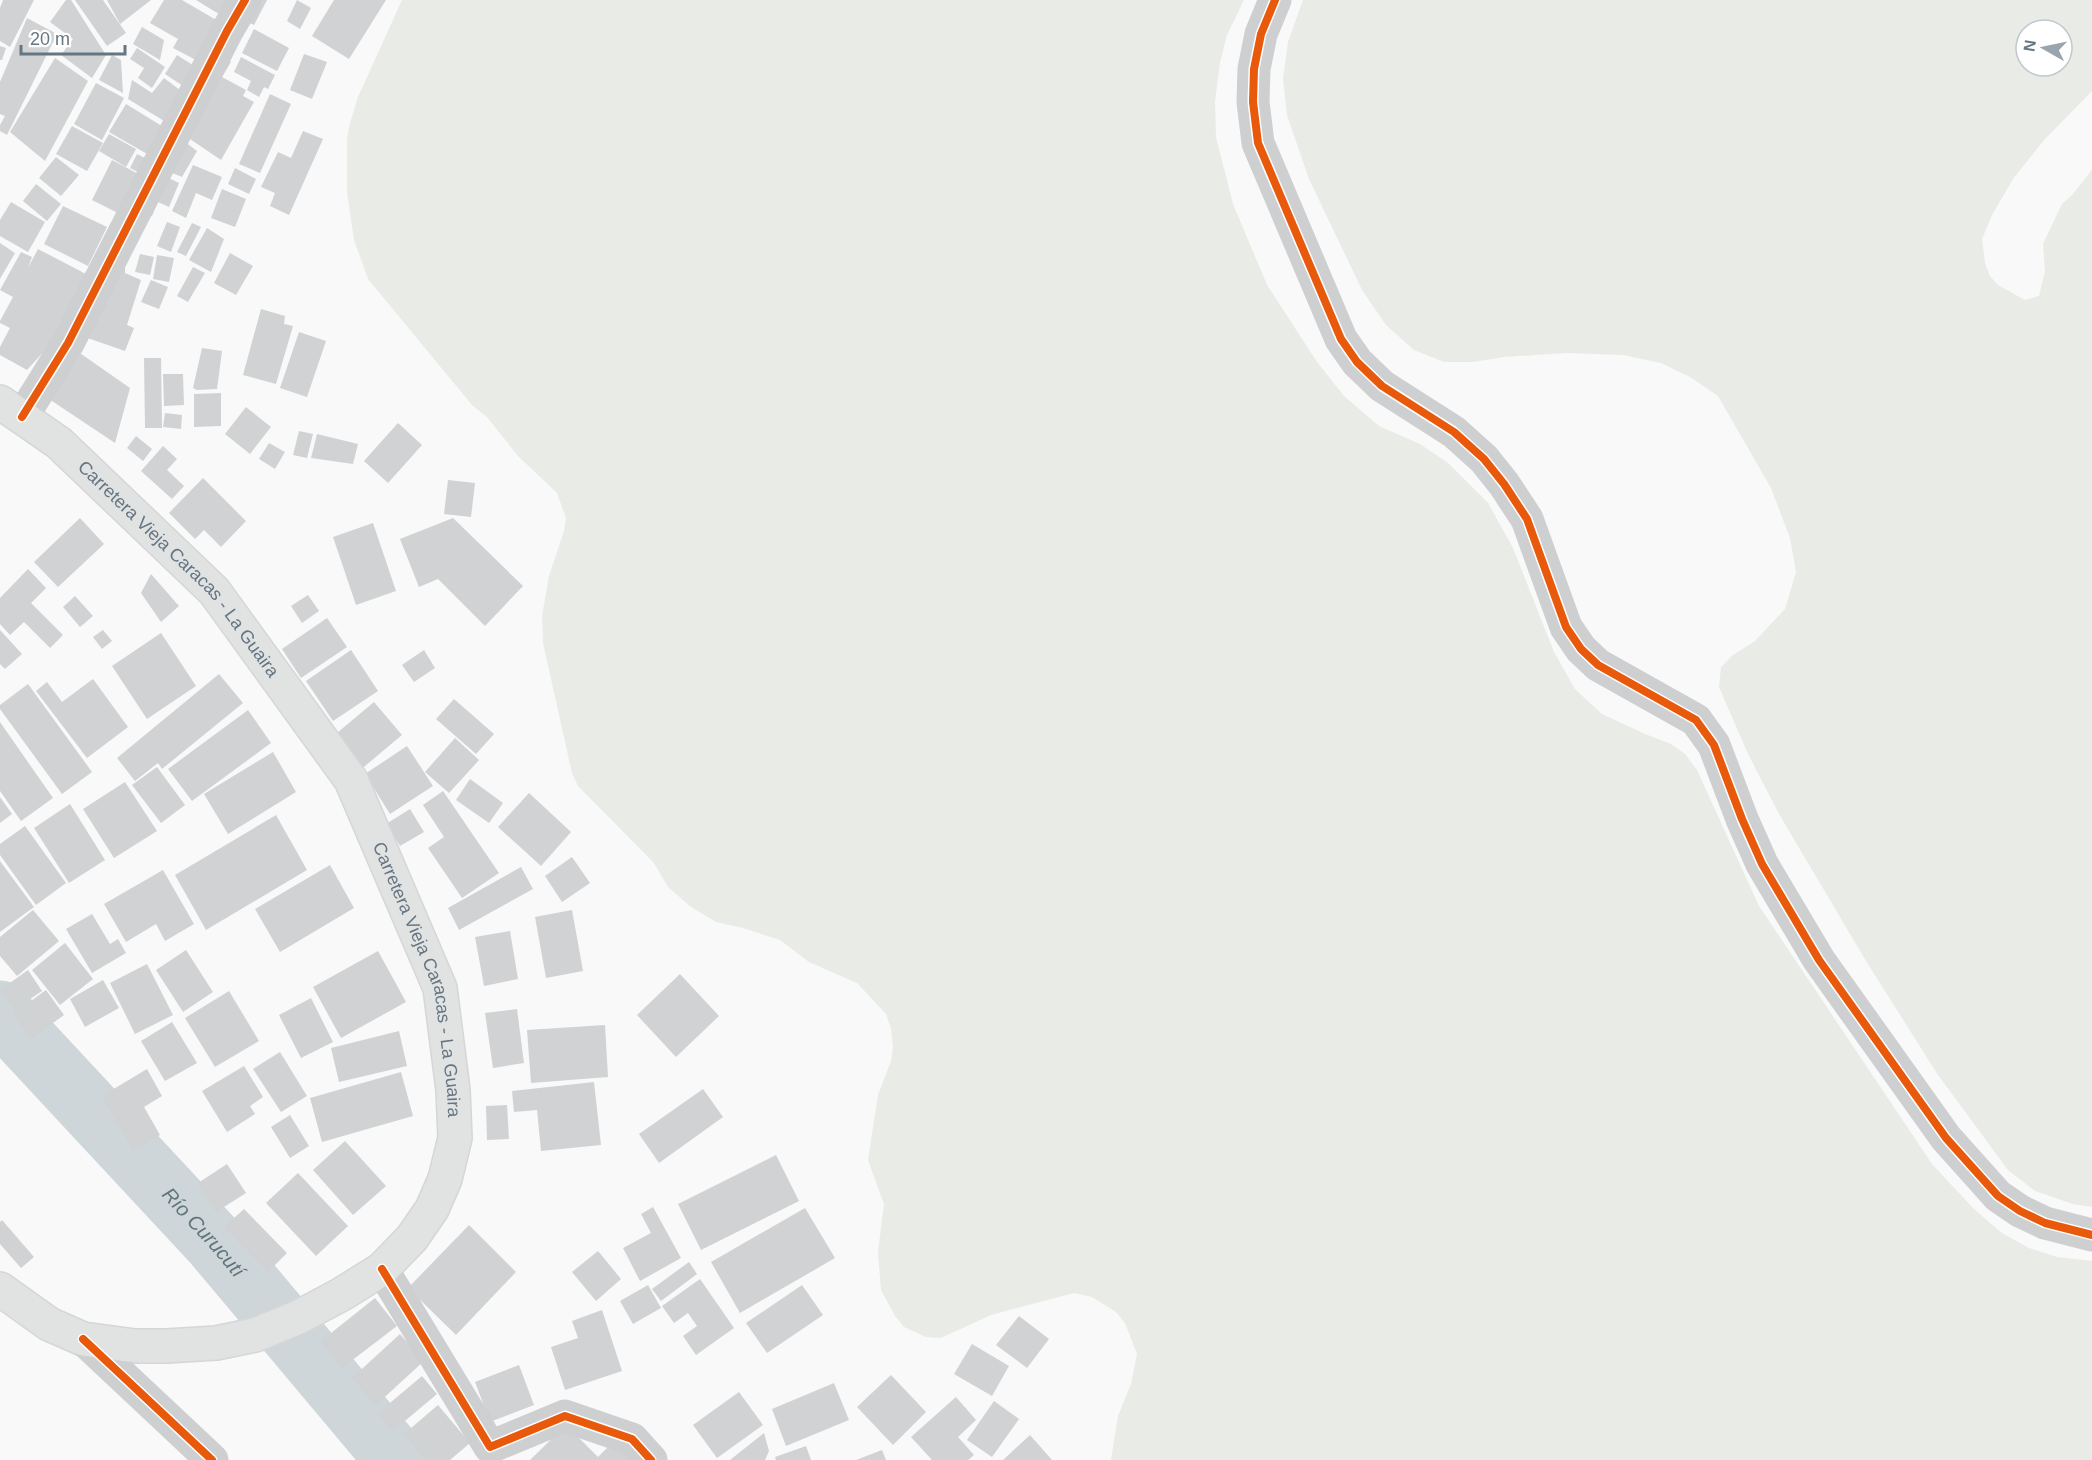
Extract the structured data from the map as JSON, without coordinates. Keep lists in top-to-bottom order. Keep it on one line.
{"streets":{"main road":["Carretera Vieja Caracas - La Guaira"]},"water":["Río Curucutí"],"scale_bar":"20 m","north":"left"}
